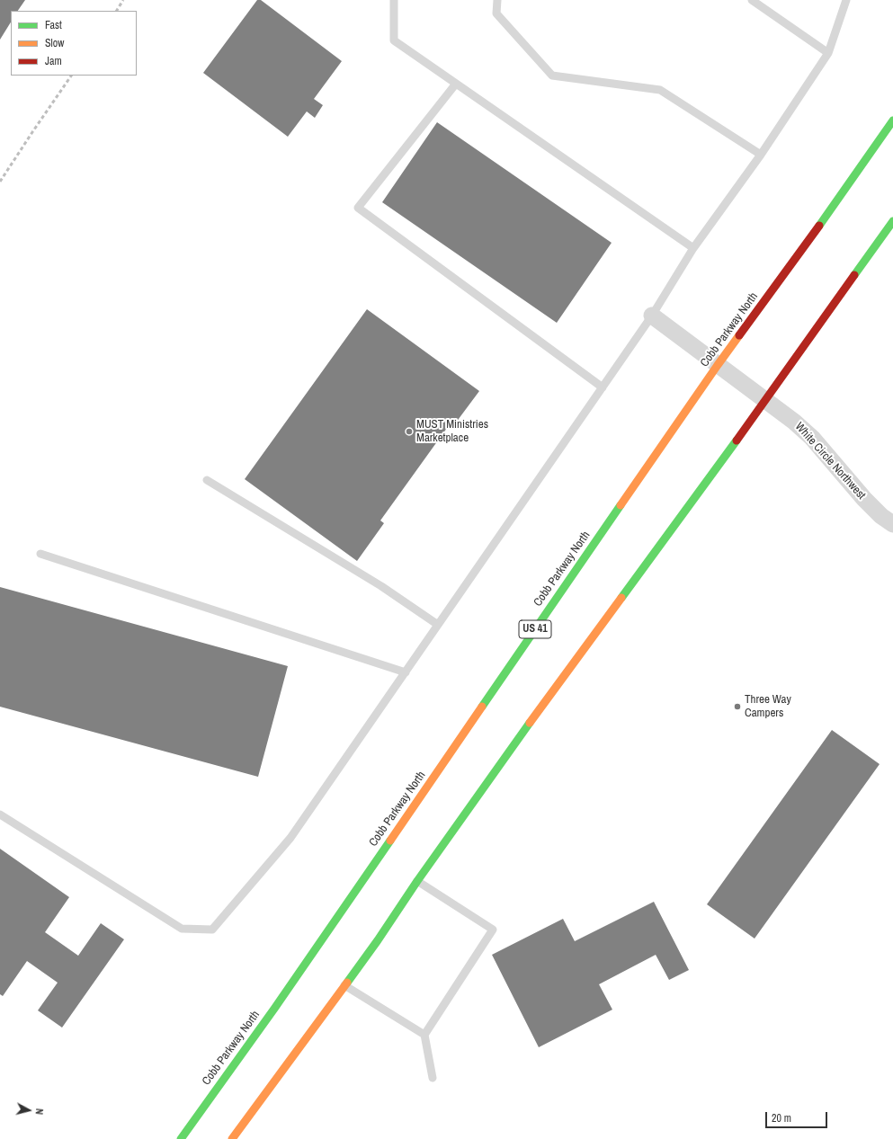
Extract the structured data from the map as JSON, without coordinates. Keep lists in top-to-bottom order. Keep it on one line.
{"streets":{"main road":["Cobb Parkway North","US 41"],"street":["White Circle Northwest"]},"crossings":[["Cobb Parkway North","White Circle Northwest"]],"places":["MUST Ministries Marketplace","Three Way Campers"],"legend":["Fast","Slow","Jam"],"scale_bar":"20 m","north":"right"}
